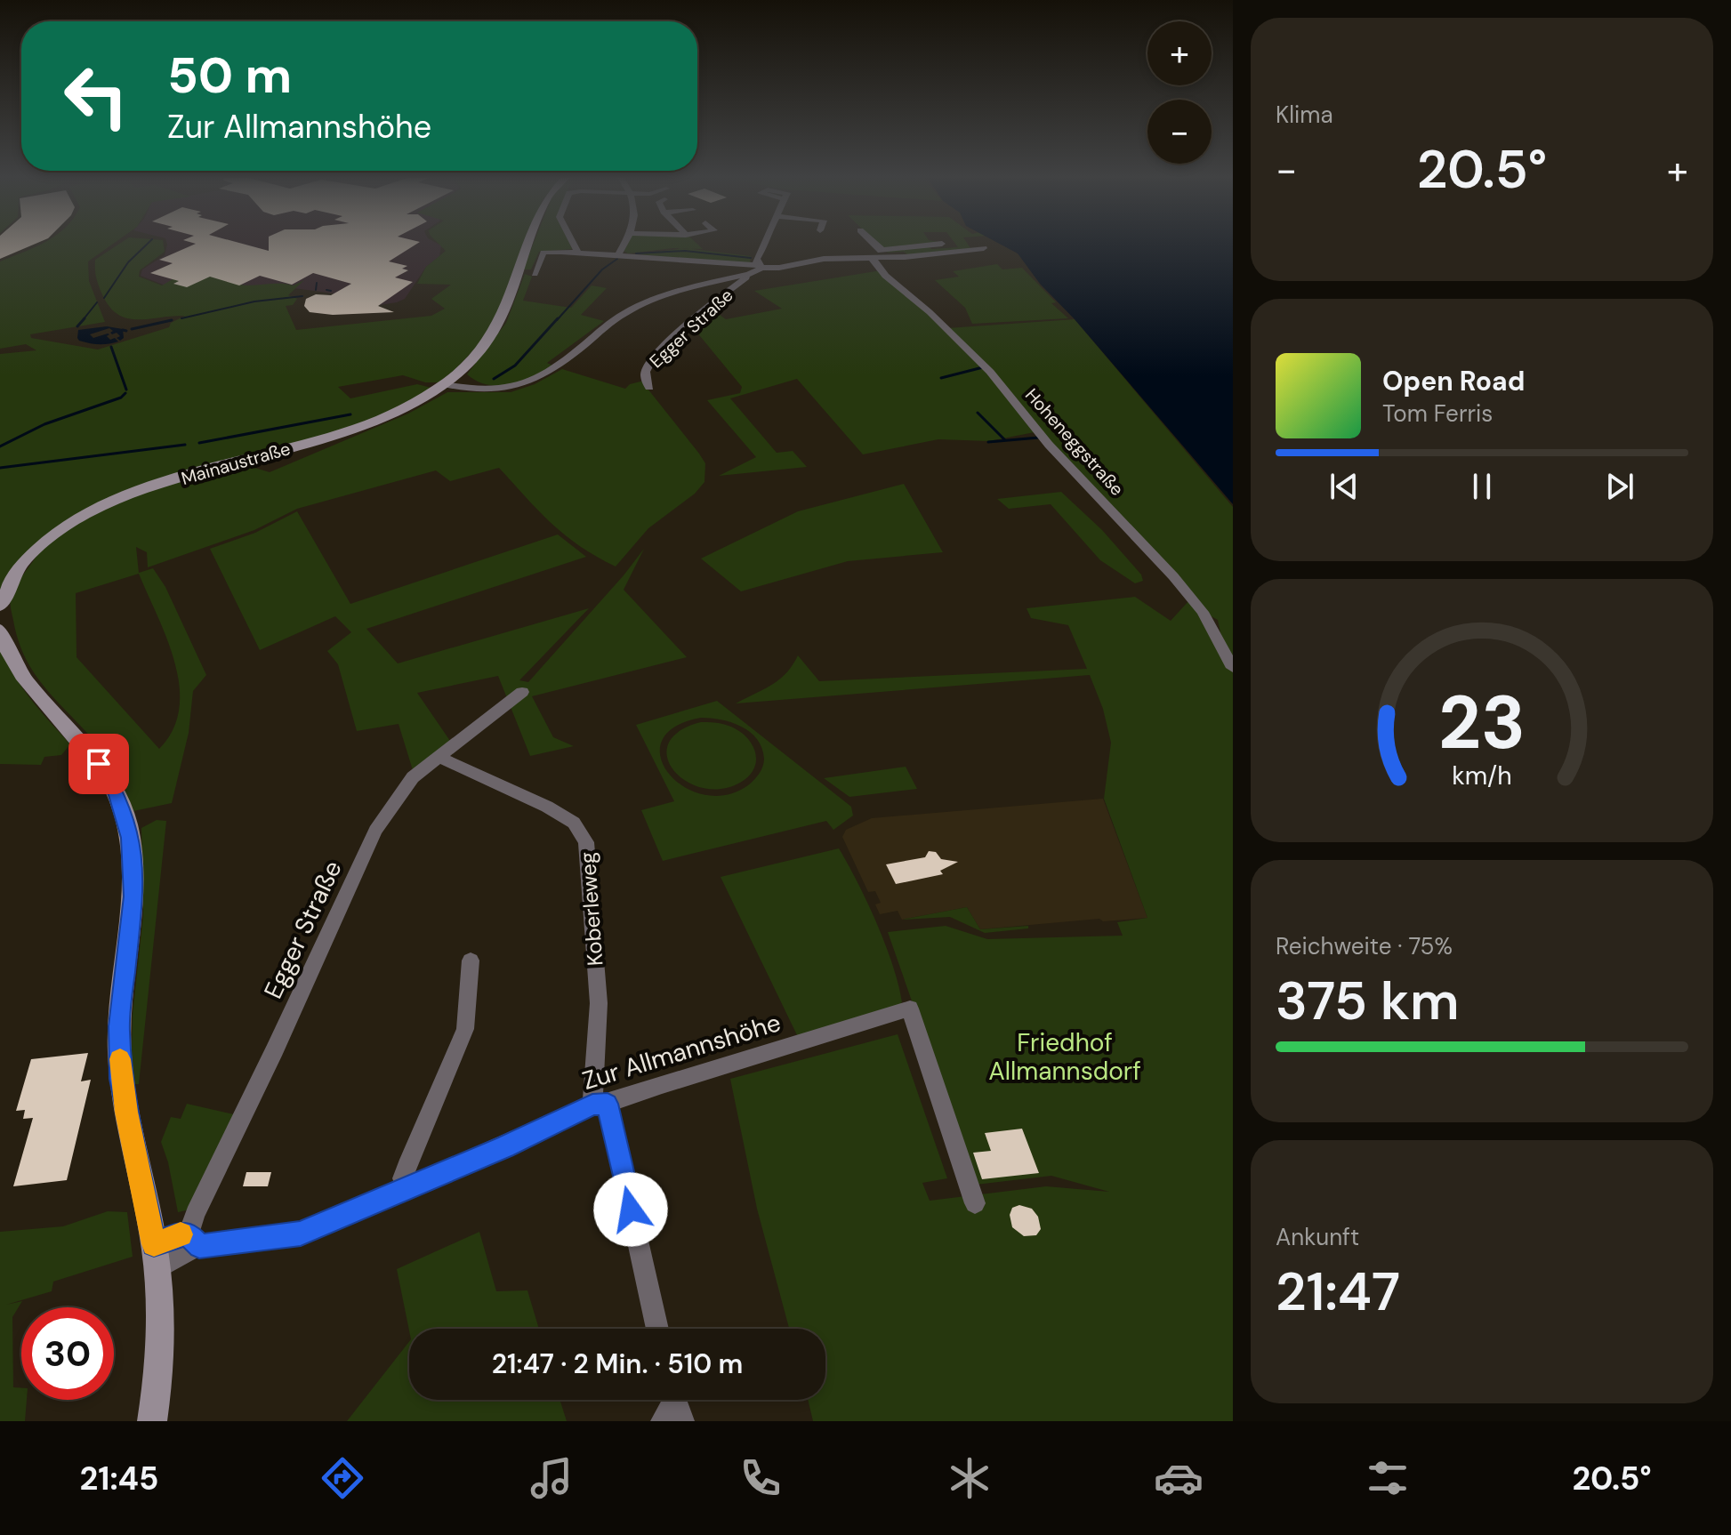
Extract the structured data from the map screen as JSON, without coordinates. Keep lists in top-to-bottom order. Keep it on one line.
{"streets":{"main road":["Mainaustraße"],"street":["Egger Straße","Hoheneggstraße","Koberleweg","Zur Allmannshöhe"]},"crossings":[["Egger Straße","Koberleweg"],["Egger Straße","Zur Allmannshöhe"],["Koberleweg","Zur Allmannshöhe"]],"parks":["Friedhof Allmannsdorf"],"page":{"tile":["Klima",["Reichweite · 75%","375 km"],["Ankunft","21:47"]],"map_buttons":["+","−"],"turn":["50 m","Zur Allmannshöhe"],"heat":["−","20.5°","+"],"song":["Open Road","Tom Ferris"],"limit":"30","trip":"21:47 · 2 Min. · 510 m","tabs":["21:45","20.5°"],"gauge":["23","km/h"]}}
